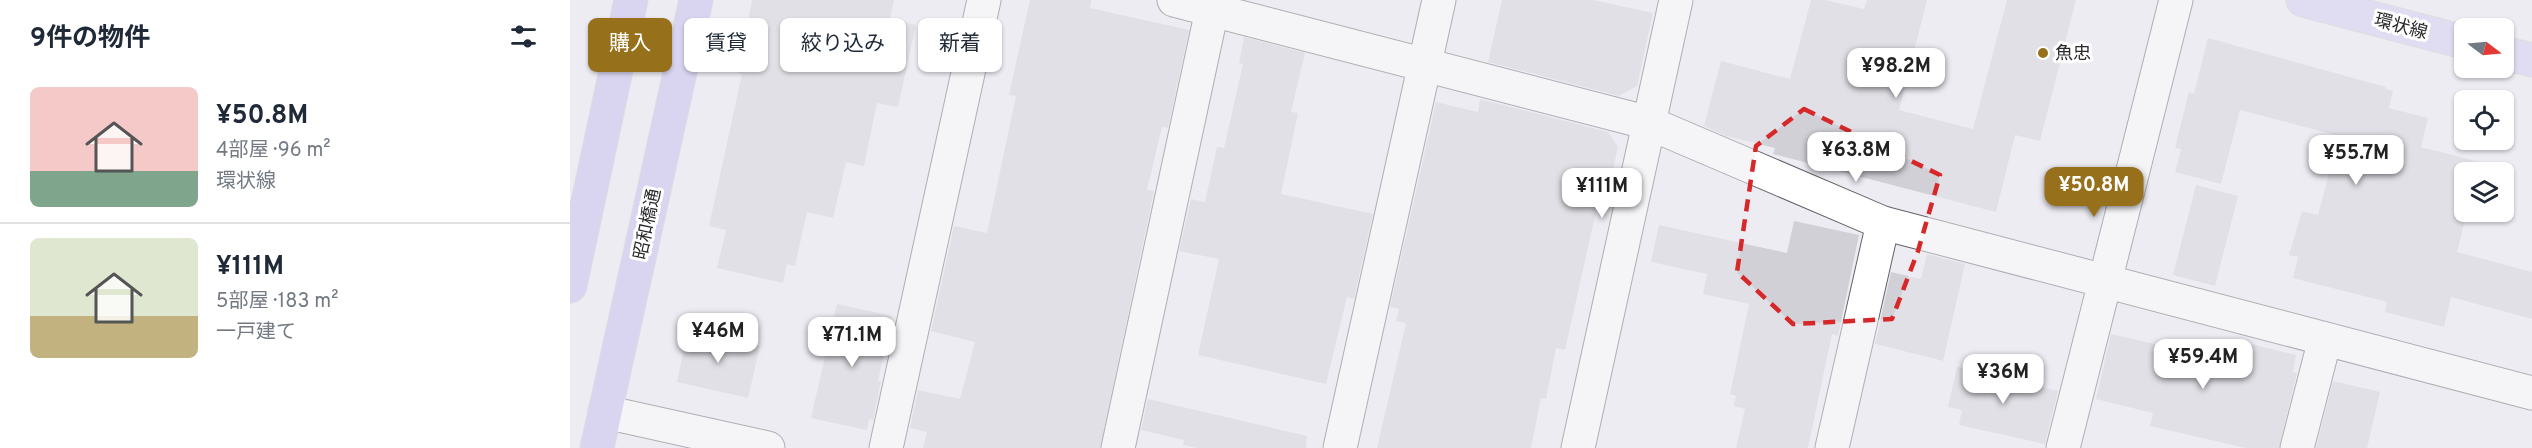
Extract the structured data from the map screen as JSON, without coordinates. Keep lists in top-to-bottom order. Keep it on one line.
{"streets":{"highway":["昭和橋通"],"main road":["環状線"]},"places":["魚忠"],"north":"right","page":{"heading":"9件の物件","chip":["購入","賃貸","絞り込み","新着"],"price":["¥98.2M","¥63.8M","¥55.7M","¥50.8M","¥111M","¥46M","¥71.1M","¥59.4M","¥36M"],"list":[{"name":"¥50.8M","note":"4部屋 · 96 m² · 環状線"},{"name":"¥111M","note":"5部屋 · 183 m² · 一戸建て"}]}}
